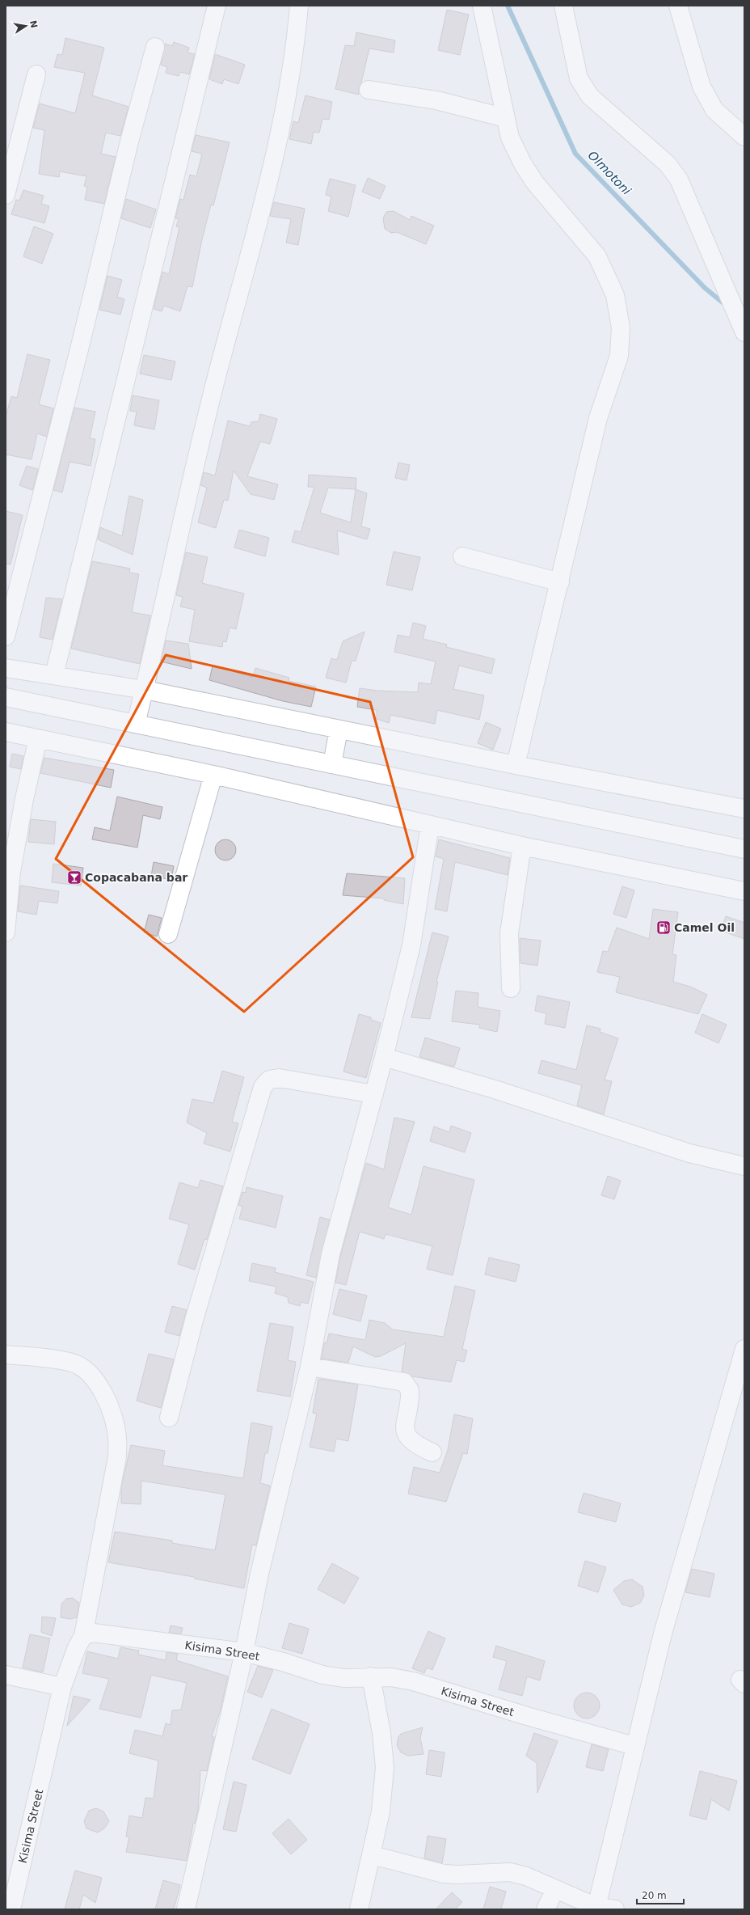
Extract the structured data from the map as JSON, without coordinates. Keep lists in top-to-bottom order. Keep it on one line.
{"streets":{"main road":["Kisima Street"]},"water":["Olmotoni"],"places":{"bar":["Copacabana bar"],"fuel station":["Camel Oil"]},"scale_bar":"20 m","north":"right"}
